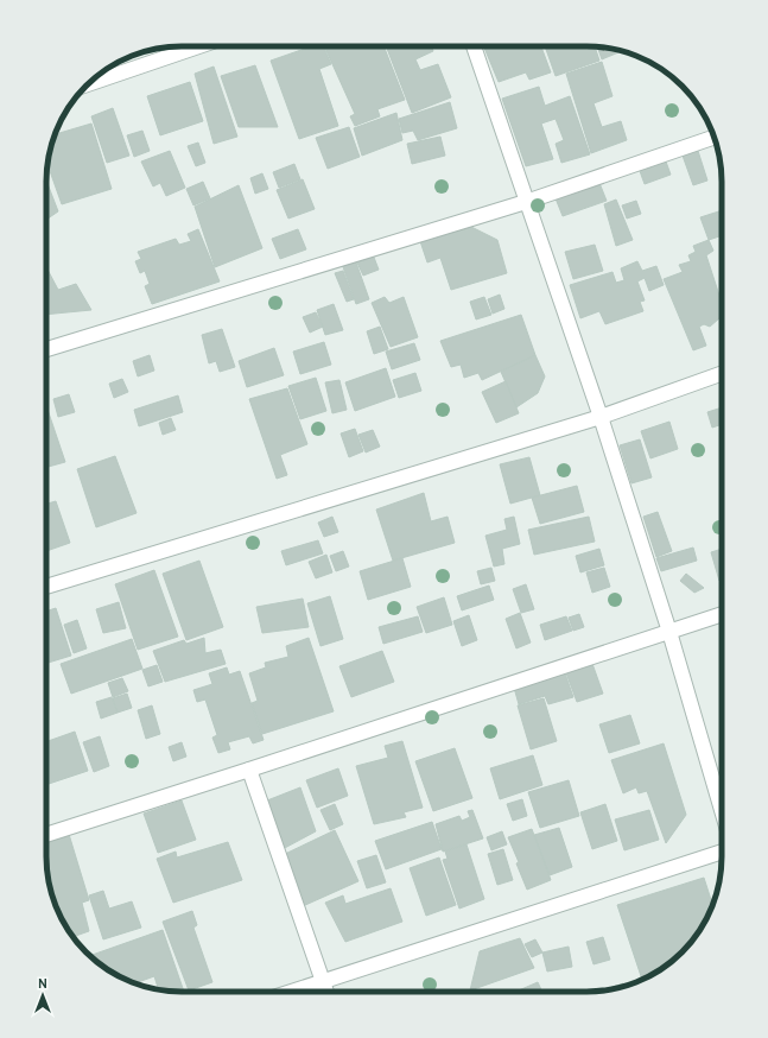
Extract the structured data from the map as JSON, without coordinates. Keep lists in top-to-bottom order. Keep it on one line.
{"north":"top"}
